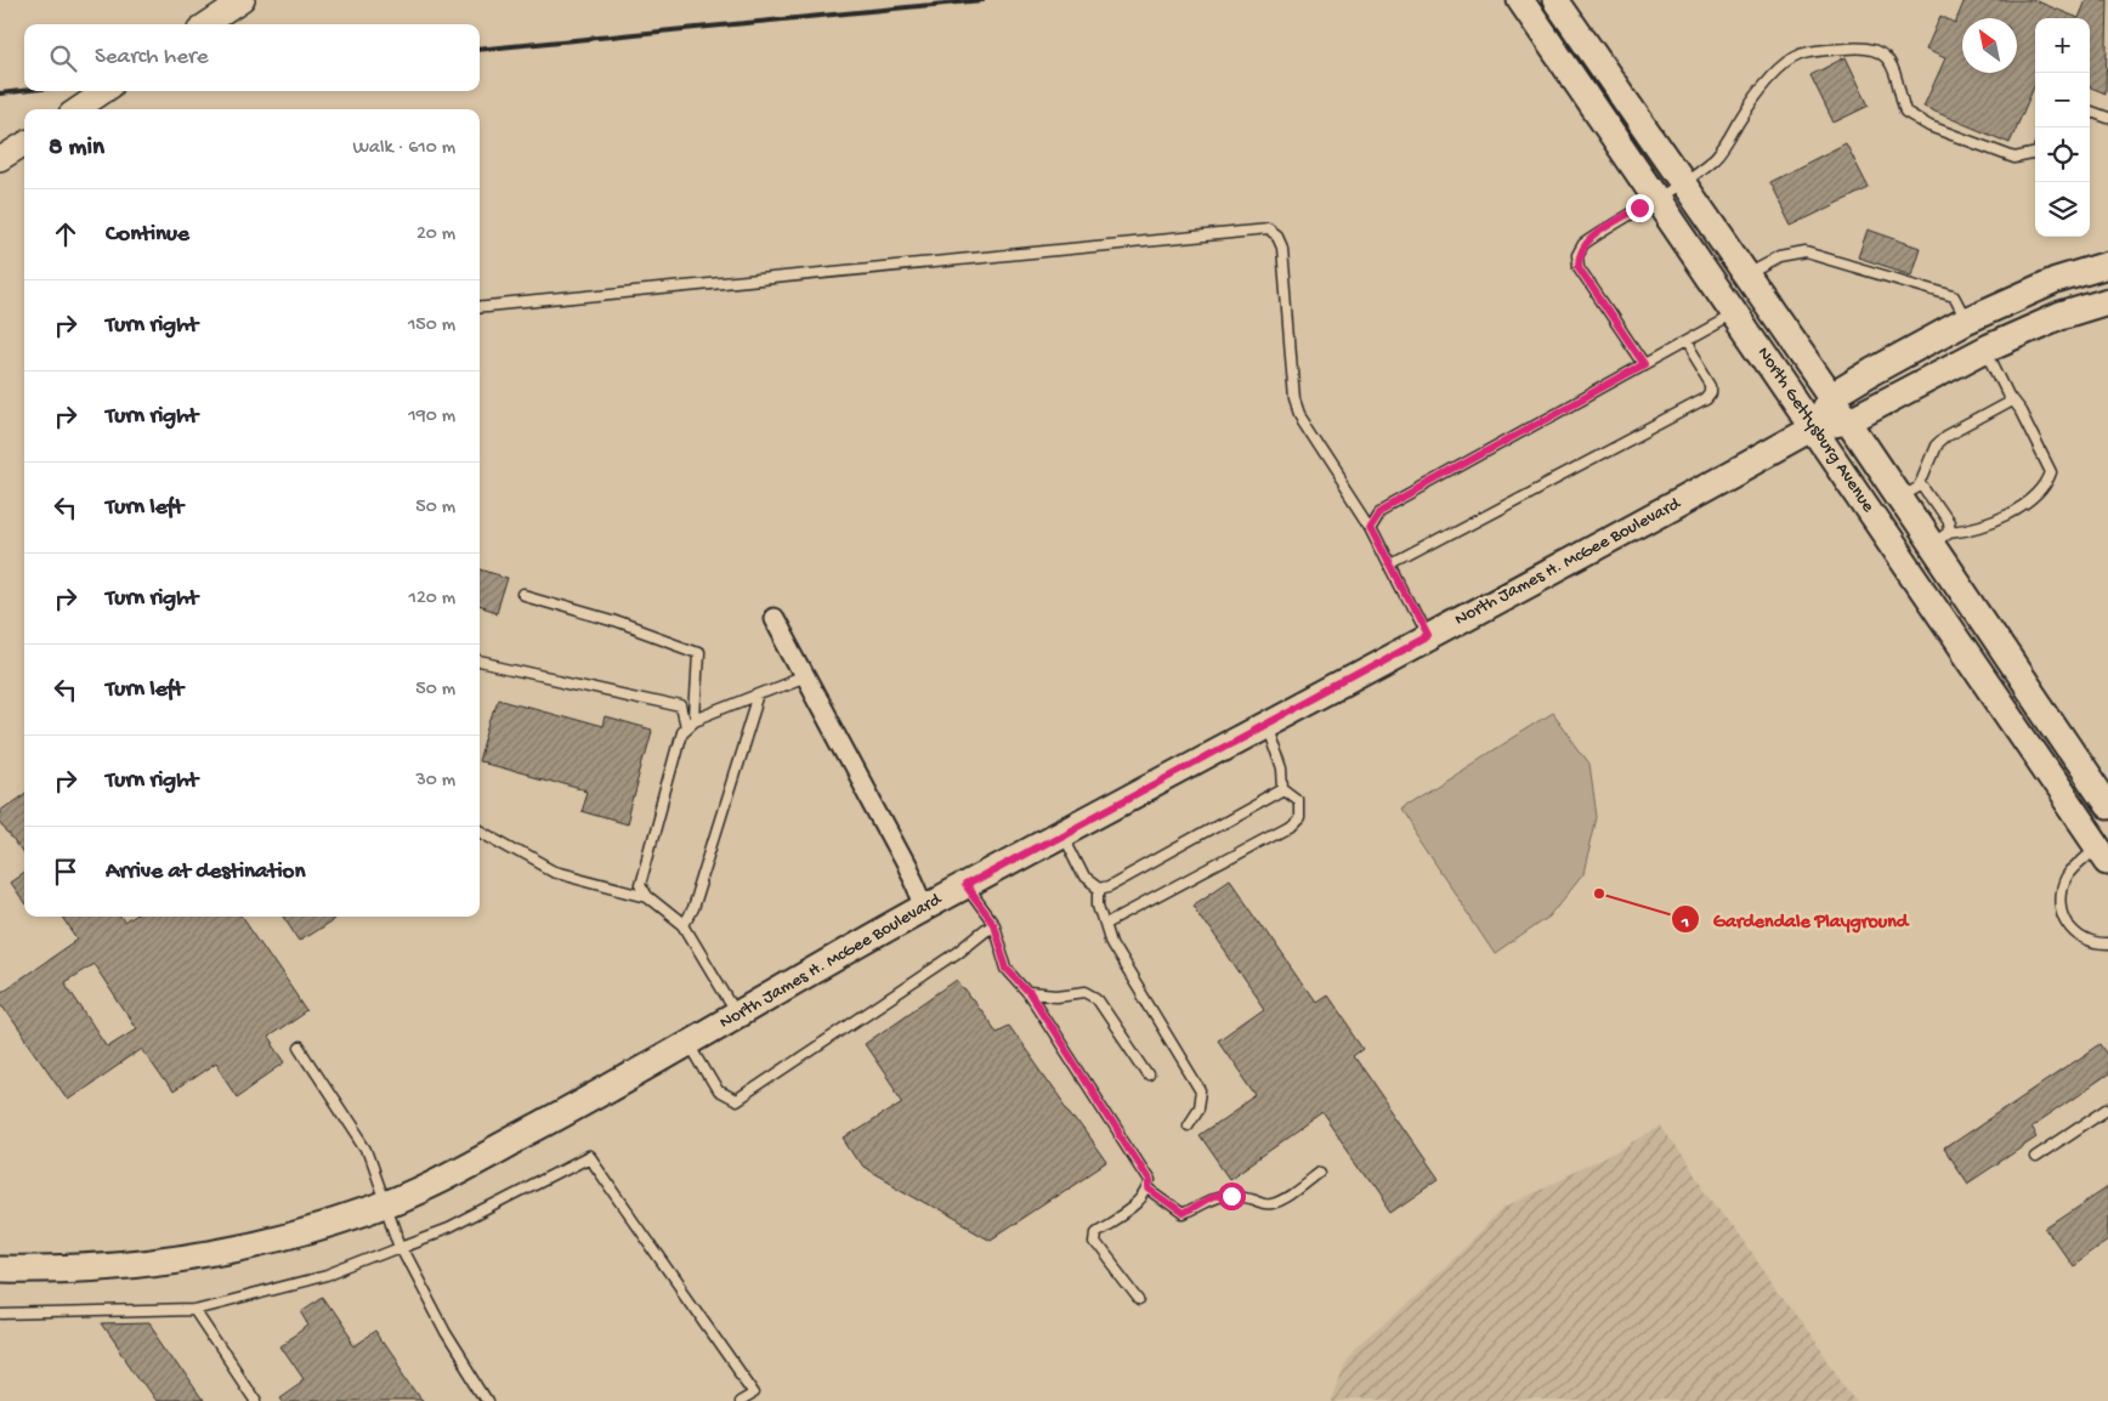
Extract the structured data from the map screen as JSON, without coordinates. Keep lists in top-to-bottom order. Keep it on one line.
{"streets":{"main road":["North Gettysburg Avenue","North James H. McGee Boulevard"]},"crossings":[["North Gettysburg Avenue","North James H. McGee Boulevard"]],"places":["Gardendale Playground"],"north":"top left","page":{"map_buttons":["+","−"],"search":"Search here","heading":["8 min","Walk · 610 m"],"list":[["Continue","20 m"],["Turn right","150 m"],["Turn right","190 m"],["Turn left","50 m"],["Turn right","120 m"],["Turn left","50 m"],["Turn right","30 m"],"Arrive at destination"]}}
